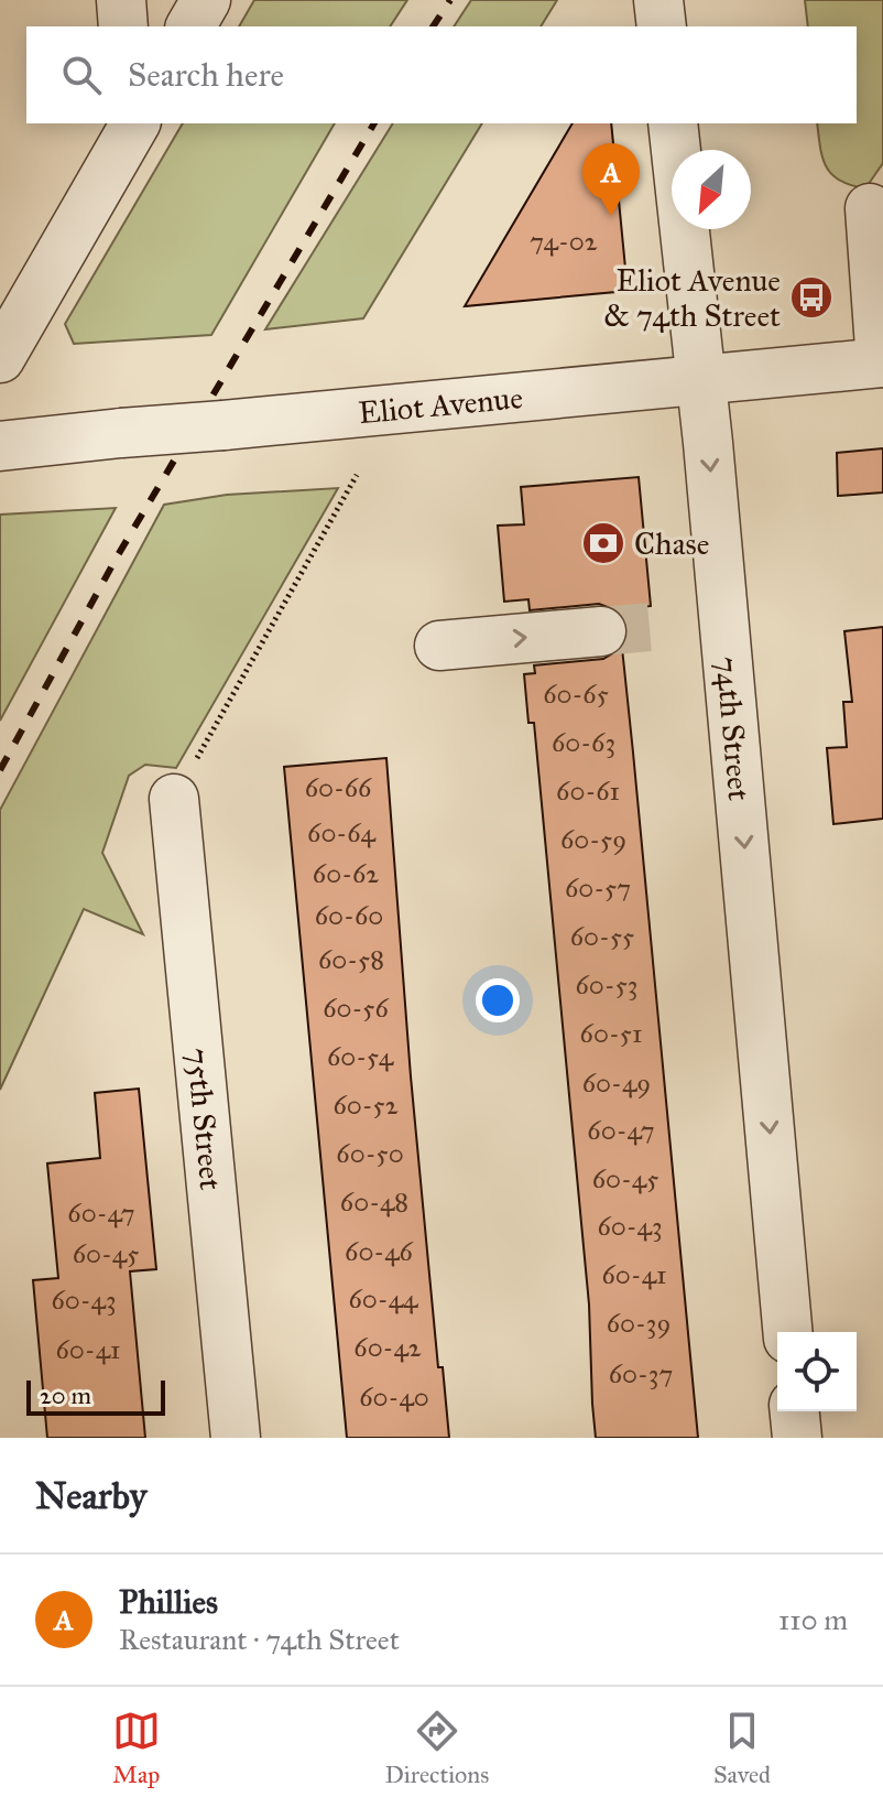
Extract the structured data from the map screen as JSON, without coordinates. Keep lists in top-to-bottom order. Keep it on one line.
{"streets":{"street":["Eliot Avenue","74th Street","75th Street"]},"crossings":[["Eliot Avenue","74th Street"]],"one_way":["74th Street"],"places":{"bus stop":["Eliot Avenue & 74th Street"],"bank":["Chase"]},"house_numbers":["74-02","60-65","60-63","60-66","60-61","60-64","60-59","60-62","60-57","60-60","60-55","60-58","60-53","60-56","60-51","60-54","60-49","60-52","60-47","60-50","60-45","60-48","60-47","60-43","60-46","60-45","60-41","60-44","60-43","60-39","60-42","60-41","60-37","60-40"],"scale_bar":"20 m","north":"bottom left","page":{"search":"Search here","pins":"A","scale":"20 m","heading":"Nearby","list":[{"mark":"A","name":"Phillies","note":"Restaurant · 74th Street","value":"110 m"}],"nav":["Map","Directions","Saved"]}}
